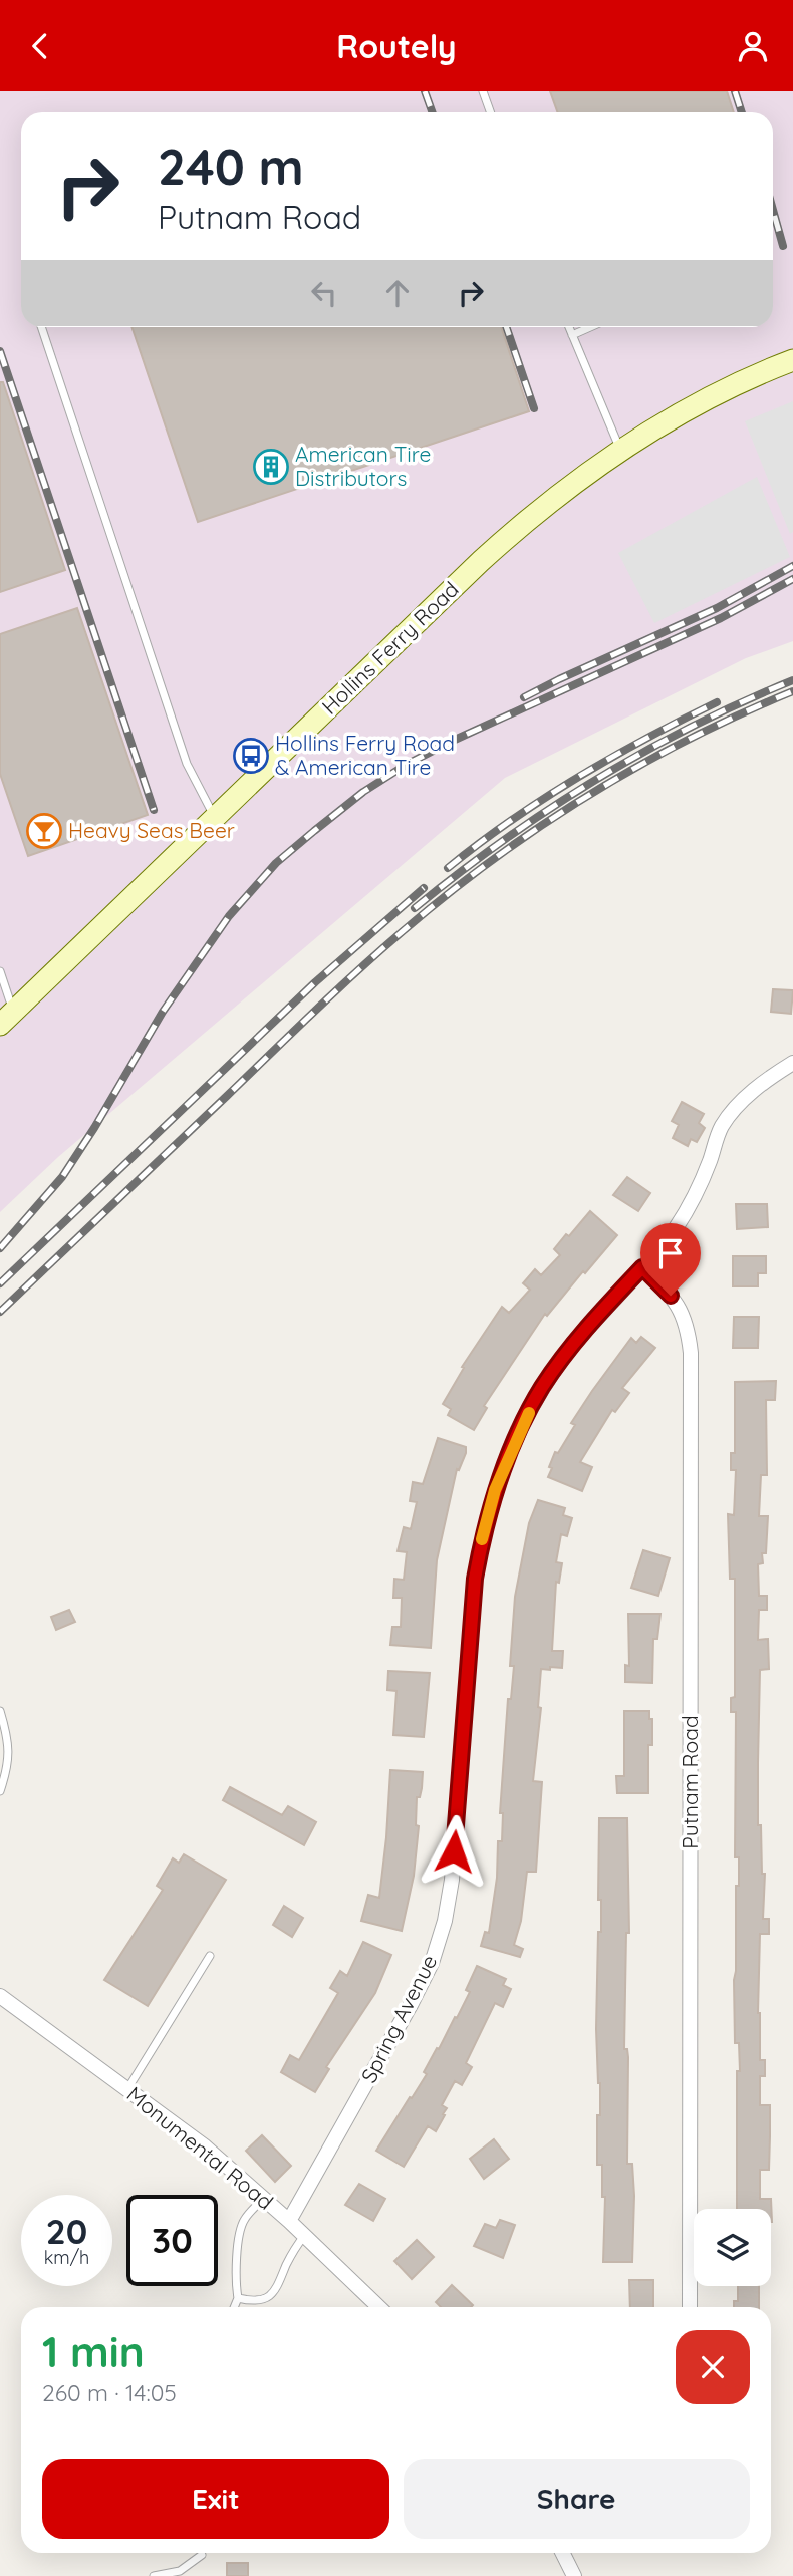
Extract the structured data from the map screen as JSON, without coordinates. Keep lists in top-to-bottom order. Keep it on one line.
{"streets":{"street":["Hollins Ferry Road","Putnam Road","Spring Avenue","Monumental Road"]},"crossings":[["Putnam Road","Spring Avenue"],["Spring Avenue","Monumental Road"]],"places":{"building":["American Tire Distributors"],"bus stop":["Hollins Ferry Road & American Tire"],"bar":["Heavy Seas Beer"]},"page":{"header":"Routely","turn":["240 m","Putnam Road"],"speed":"20 km/h","limit":"30","heading":["1 min","260 m · 14:05"],"buttons":["Exit","Share"]}}
